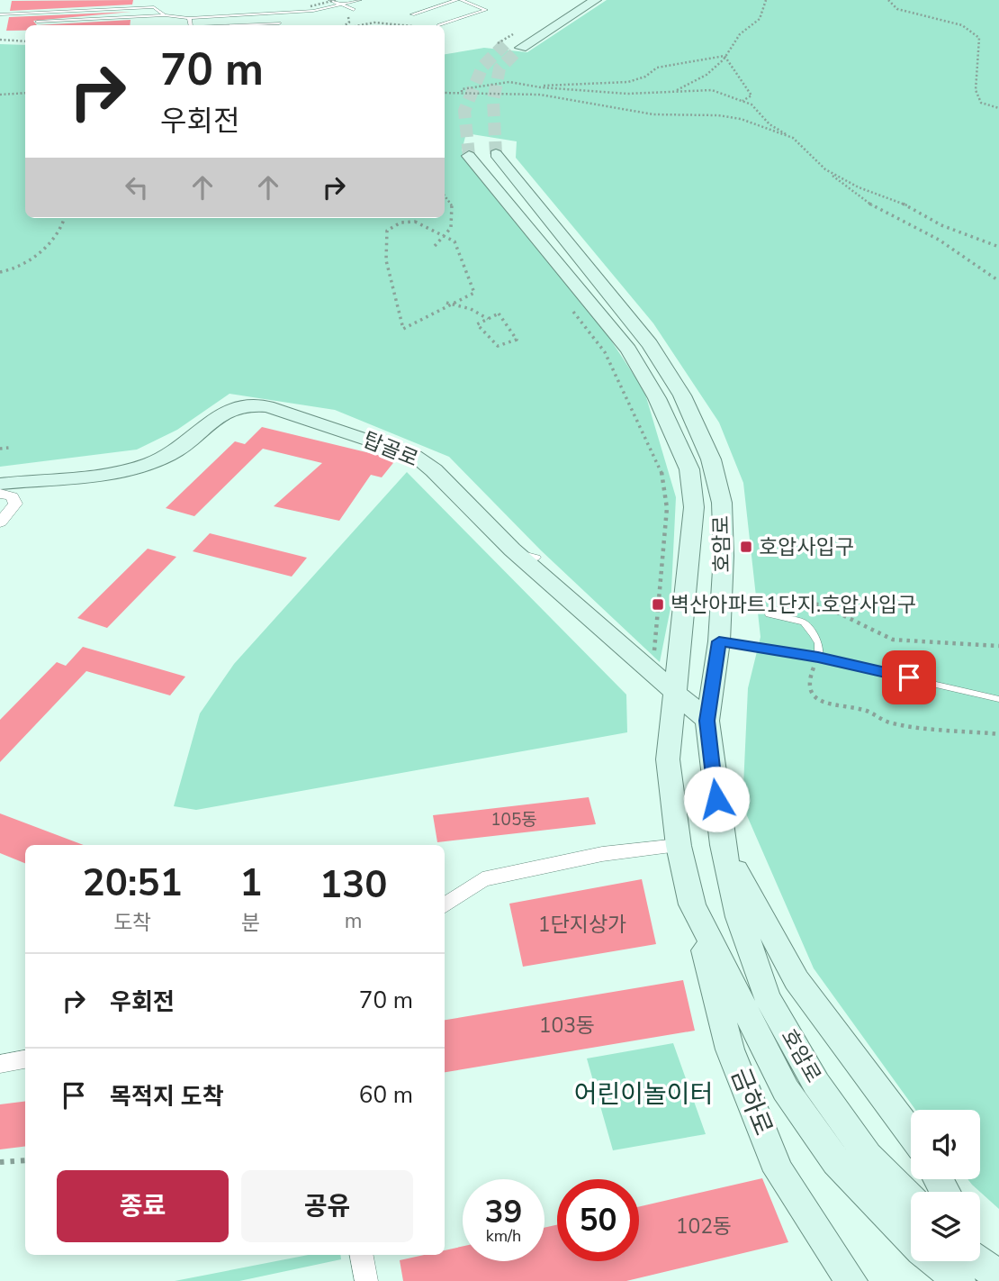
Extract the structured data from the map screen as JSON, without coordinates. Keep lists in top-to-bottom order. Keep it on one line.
{"streets":{"main road":["탑골로","호암로","금하로"]},"crossings":[["탑골로","호암로"],["호암로","금하로"]],"parks":["어린이놀이터"],"places":{"transit":["호압사입구","벽산아파트1단지.호압사입구"]},"house_numbers":["105동","1단지상가","103동","102동"],"page":{"turn":["70 m","우회전"],"eta":["20:51","도착","1","분","130","m"],"list":[{"name":"우회전","value":"70 m"},{"name":"목적지 도착","value":"60 m"}],"buttons":["종료","공유"],"speed":"39 km/h","limit":"50"}}
